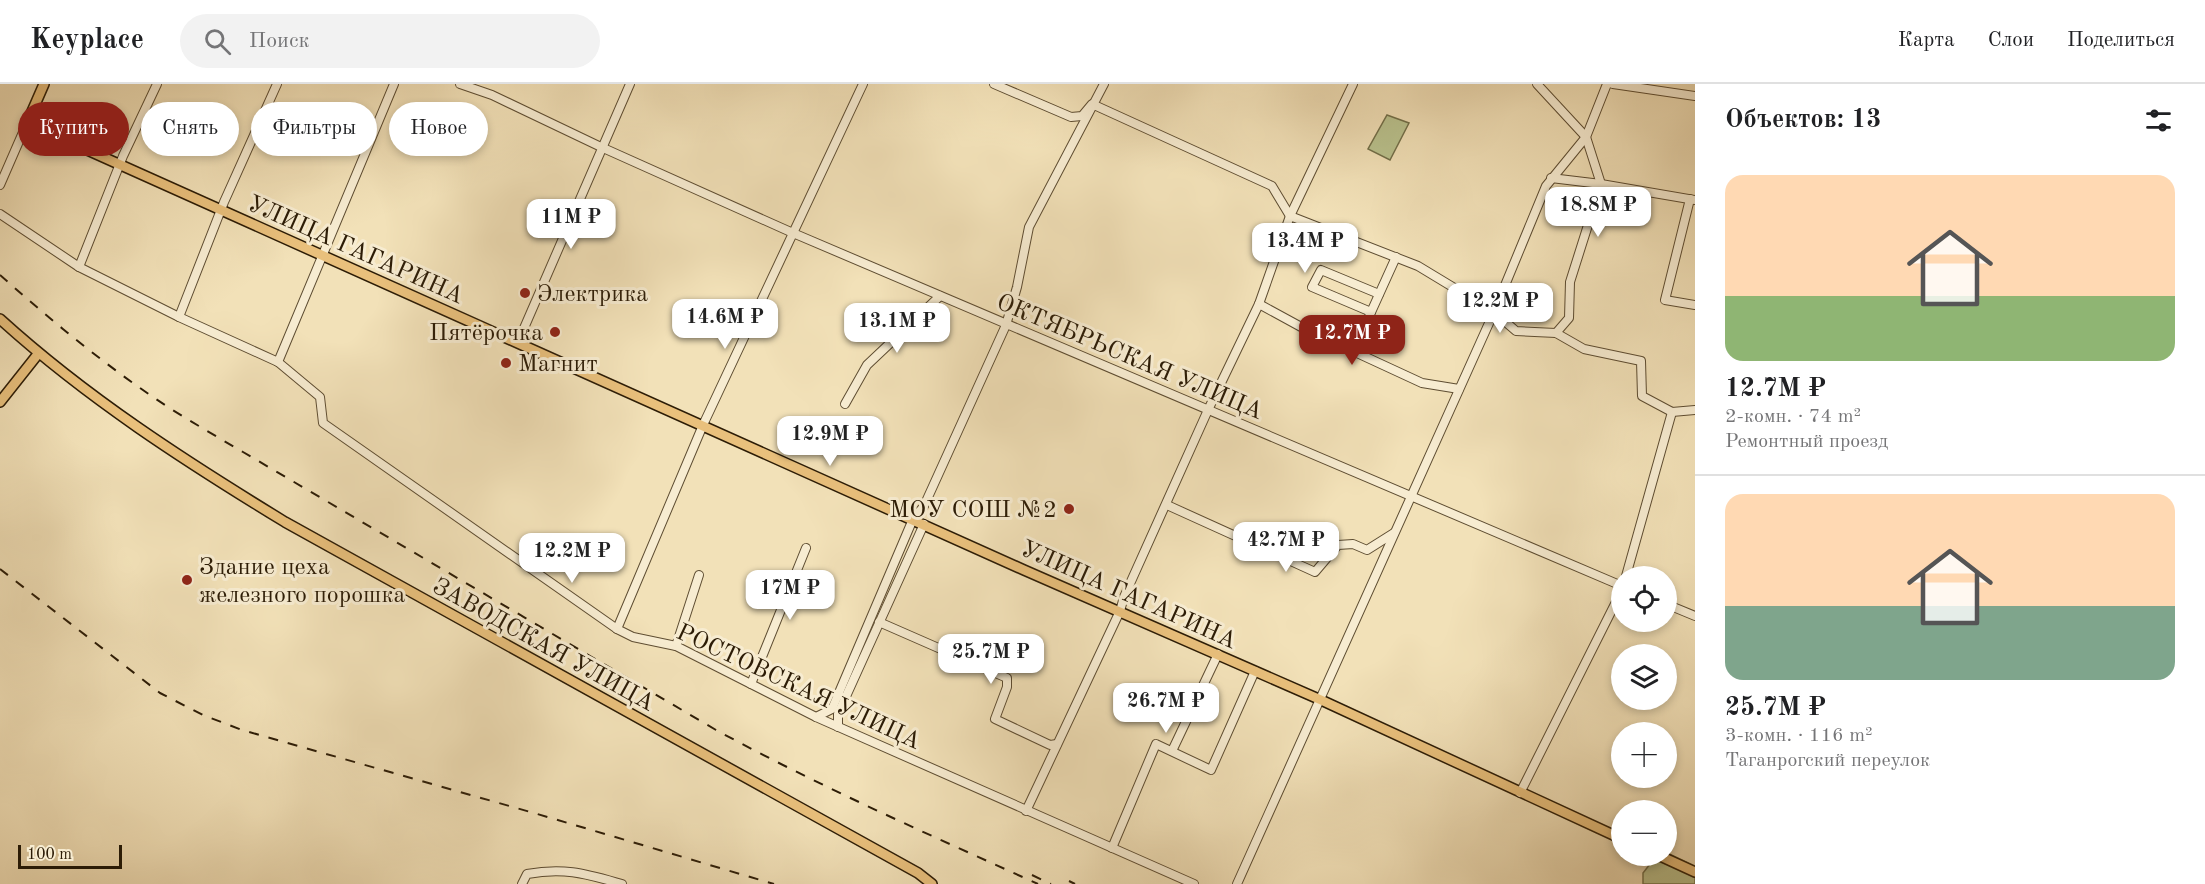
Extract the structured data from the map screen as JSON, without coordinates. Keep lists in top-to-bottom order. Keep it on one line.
{"streets":{"main road":["УЛИЦА ГАГАРИНА","ЗАВОДСКАЯ УЛИЦА"],"street":["ОКТЯБРЬСКАЯ УЛИЦА","РОСТОВСКАЯ УЛИЦА"]},"places":["Электрика","Пятёрочка","Магнит","МОУ СОШ №2","Здание цеха железного порошка"],"scale_bar":"100 m","page":{"header":"Keyplace","search":"Поиск","nav":["Карта","Слои","Поделиться"],"heading":"Объектов: 13","chip":["Купить","Снять","Фильтры","Новое"],"list":[{"name":"12.7M ₽","note":"2-комн. · 74 m² · Ремонтный проезд"},{"name":"25.7M ₽","note":"3-комн. · 116 m² · Таганрогский переулок"}],"price":["18.8M ₽","11M ₽","13.4M ₽","12.2M ₽","14.6M ₽","13.1M ₽","12.7M ₽","12.9M ₽","42.7M ₽","12.2M ₽","17M ₽","25.7M ₽","26.7M ₽"],"map_buttons":["+","−"],"scale":"100 m"}}
